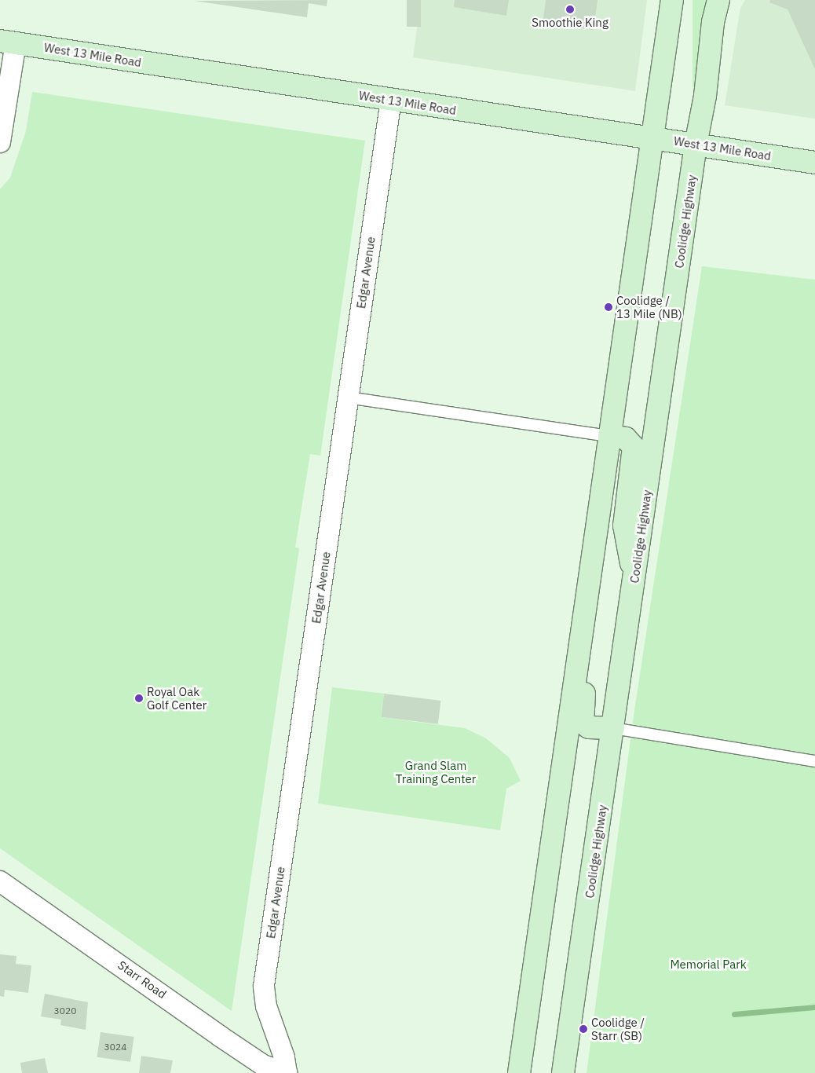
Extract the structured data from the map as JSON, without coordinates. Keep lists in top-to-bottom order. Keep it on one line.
{"streets":{"main road":["West 13 Mile Road","Coolidge Highway"],"street":["Edgar Avenue","Starr Road"]},"crossings":[["West 13 Mile Road","Coolidge Highway"],["West 13 Mile Road","Edgar Avenue"],["Edgar Avenue","Starr Road"]],"parks":["Grand Slam Training Center","Memorial Park"],"places":["Smoothie King","Coolidge / 13 Mile (NB)","Royal Oak Golf Center","Coolidge / Starr (SB)"],"house_numbers":["3020","3024"]}
